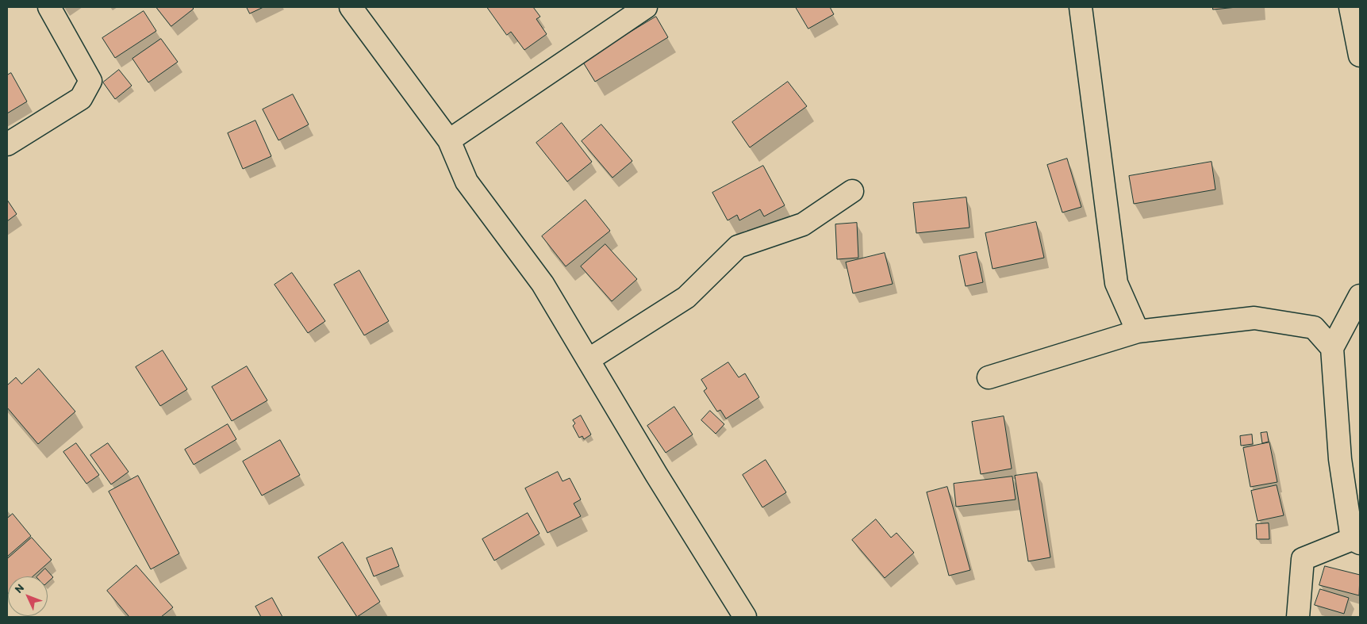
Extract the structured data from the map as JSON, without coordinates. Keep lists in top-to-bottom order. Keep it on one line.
{"north":"top left"}
